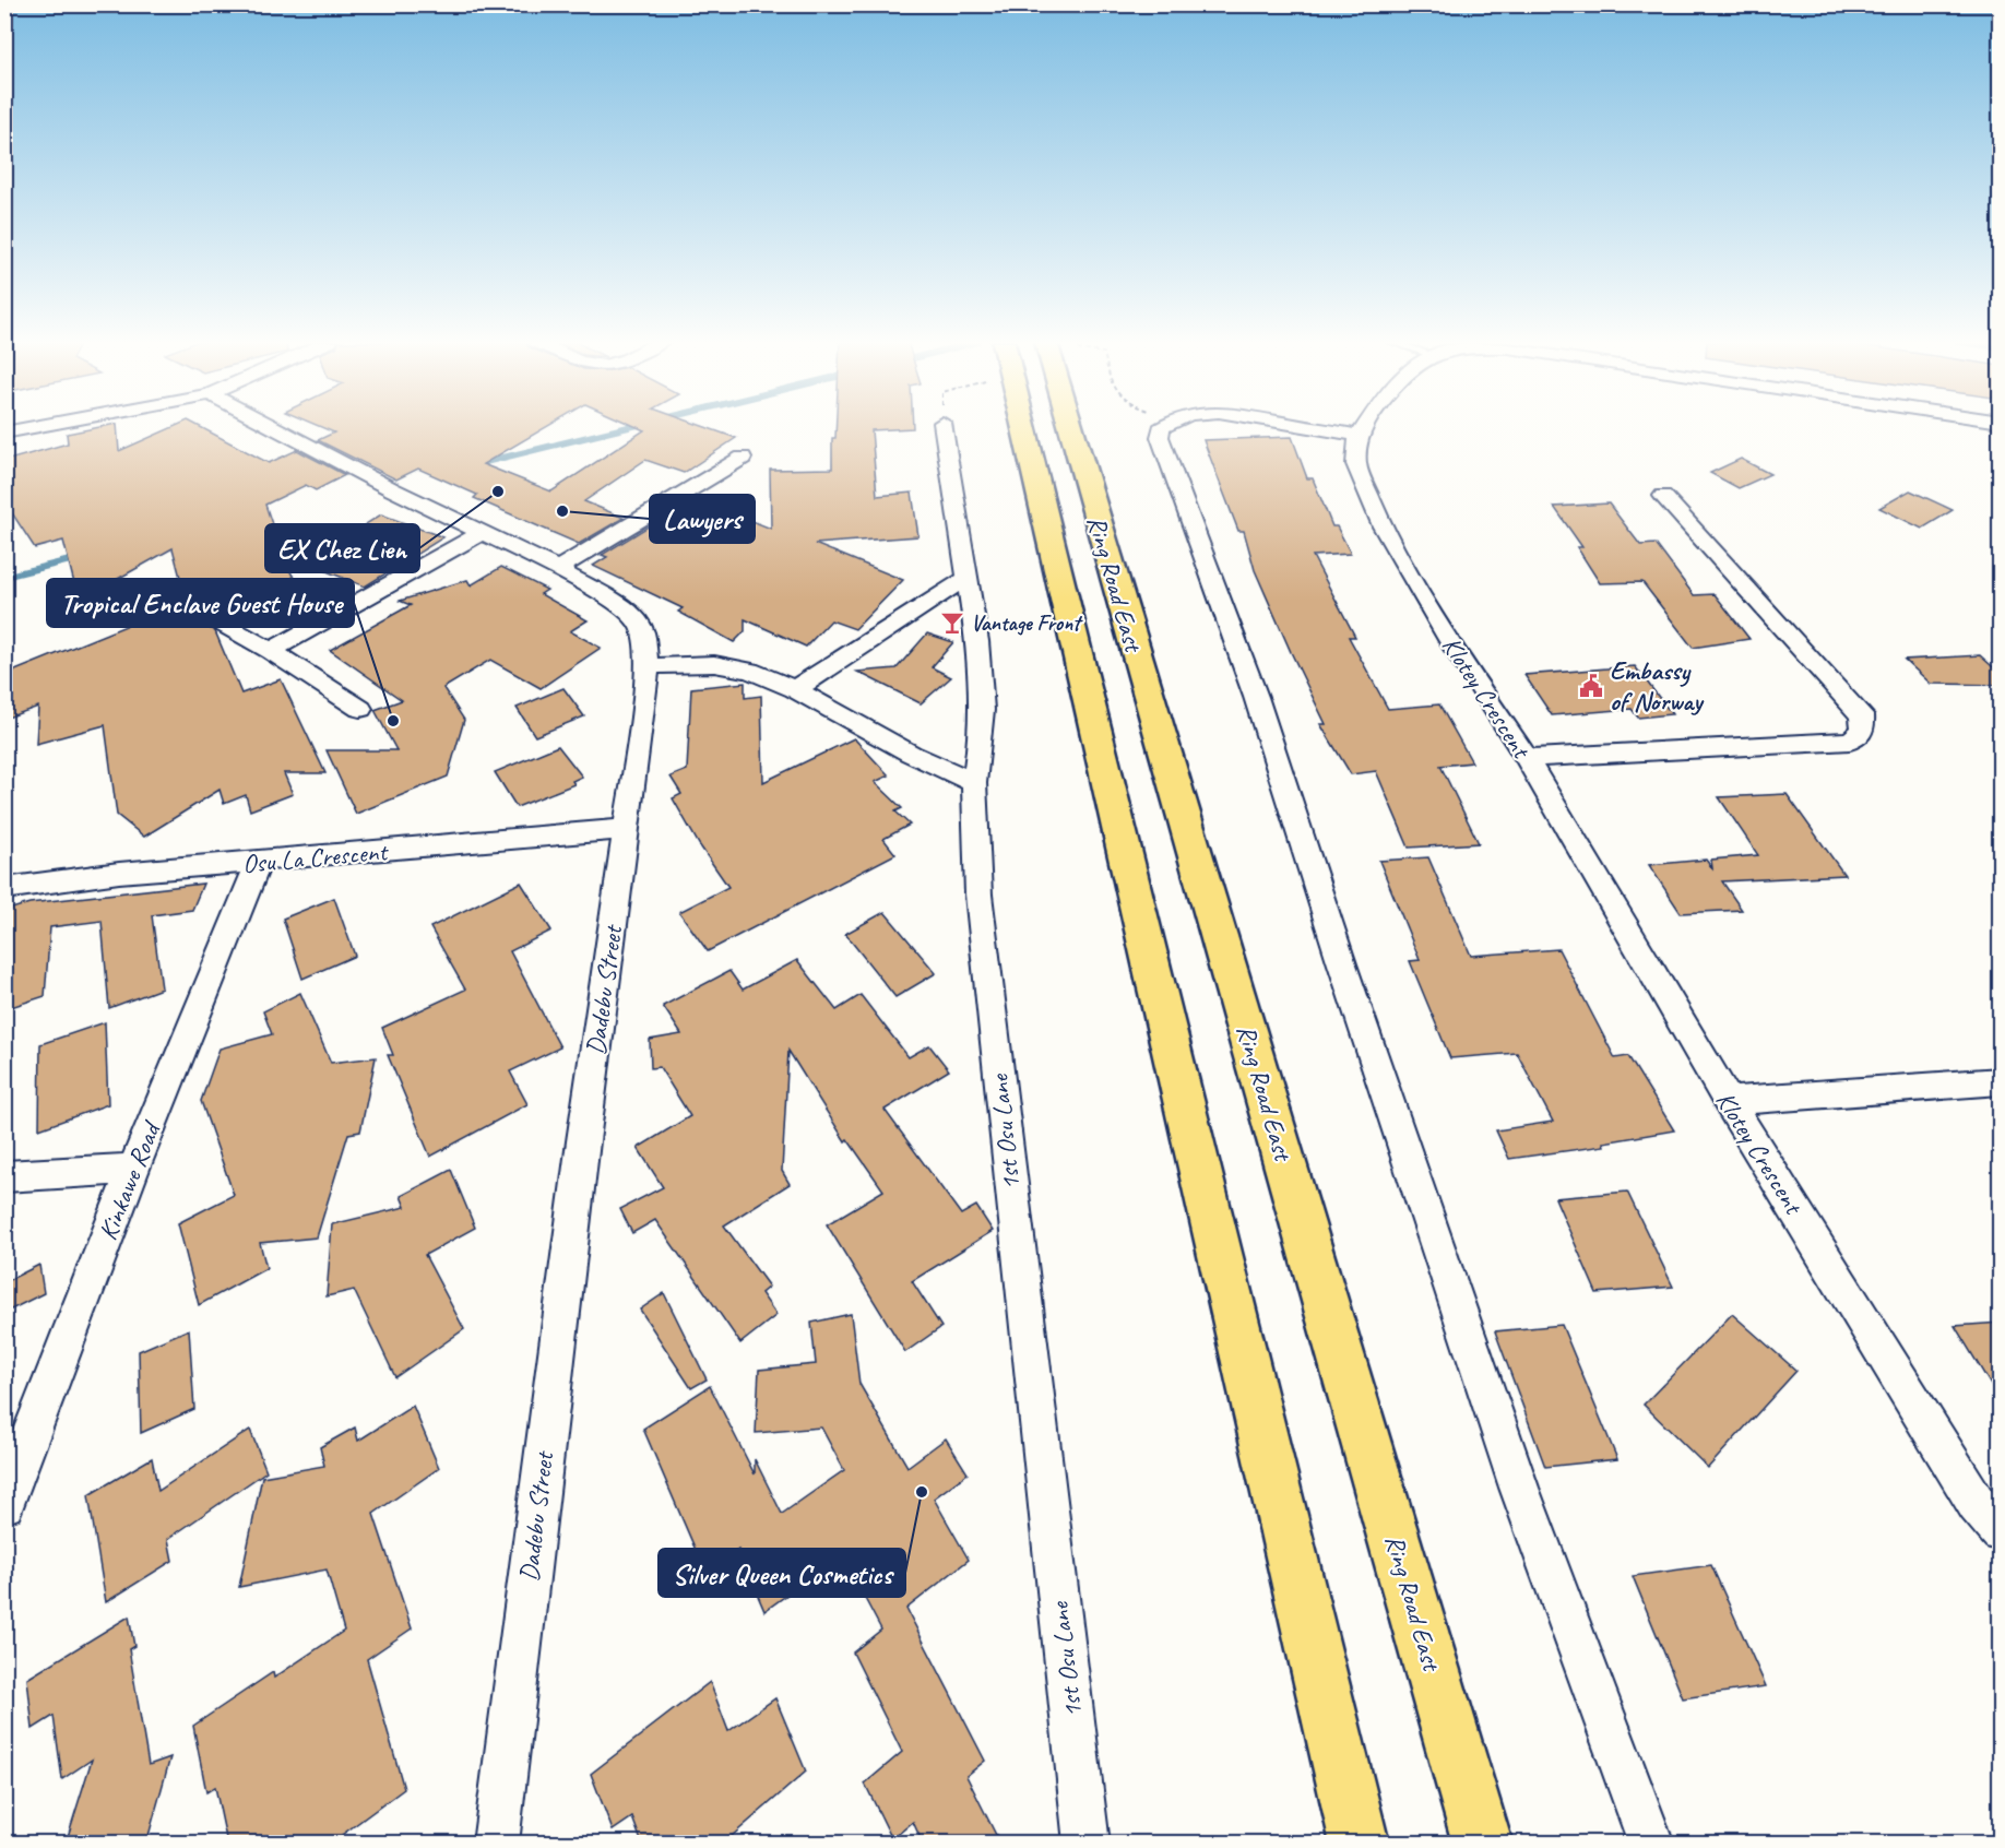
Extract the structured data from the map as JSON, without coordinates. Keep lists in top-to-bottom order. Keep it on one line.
{"streets":{"main road":["Ring Road East"],"street":["Klotey Crescent","Osu La Crescent","Dadebu Street","1st Osu Lane","Kinkawe Road"]},"crossings":[["Osu La Crescent","Dadebu Street"],["Osu La Crescent","Kinkawe Road"]],"places":{"other":["EX Chez Lien","Lawyers","Tropical Enclave Guest House","Silver Queen Cosmetics"],"bar":["Vantage Front"],"public building":["Embassy of Norway"]}}
